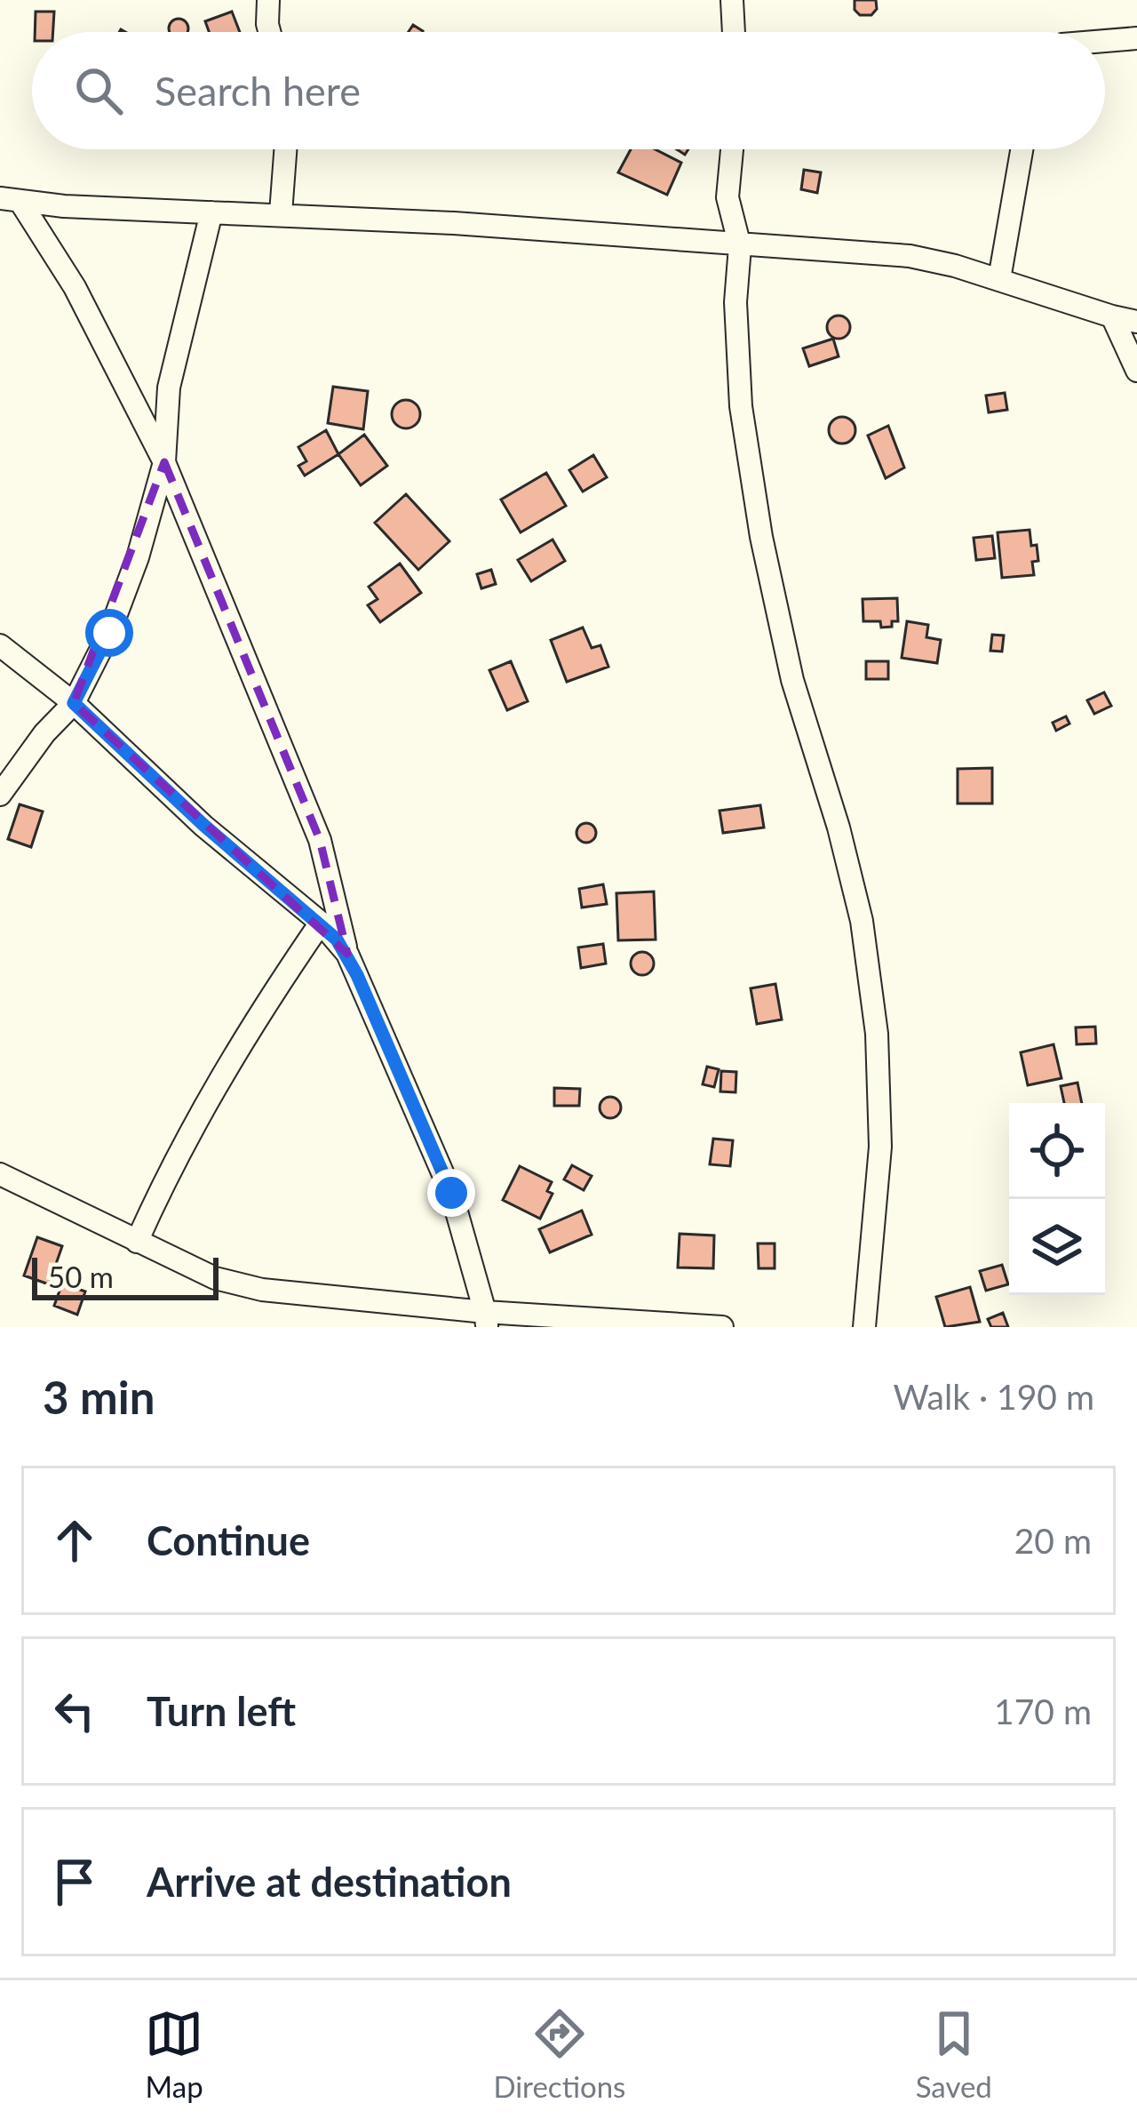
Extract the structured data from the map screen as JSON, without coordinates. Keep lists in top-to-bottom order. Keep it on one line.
{"scale_bar":"50 m","page":{"search":"Search here","scale":"50 m","heading":["3 min","Walk · 190 m"],"list":[["Continue","20 m"],["Turn left","170 m"],"Arrive at destination"],"nav":["Map","Directions","Saved"]}}
